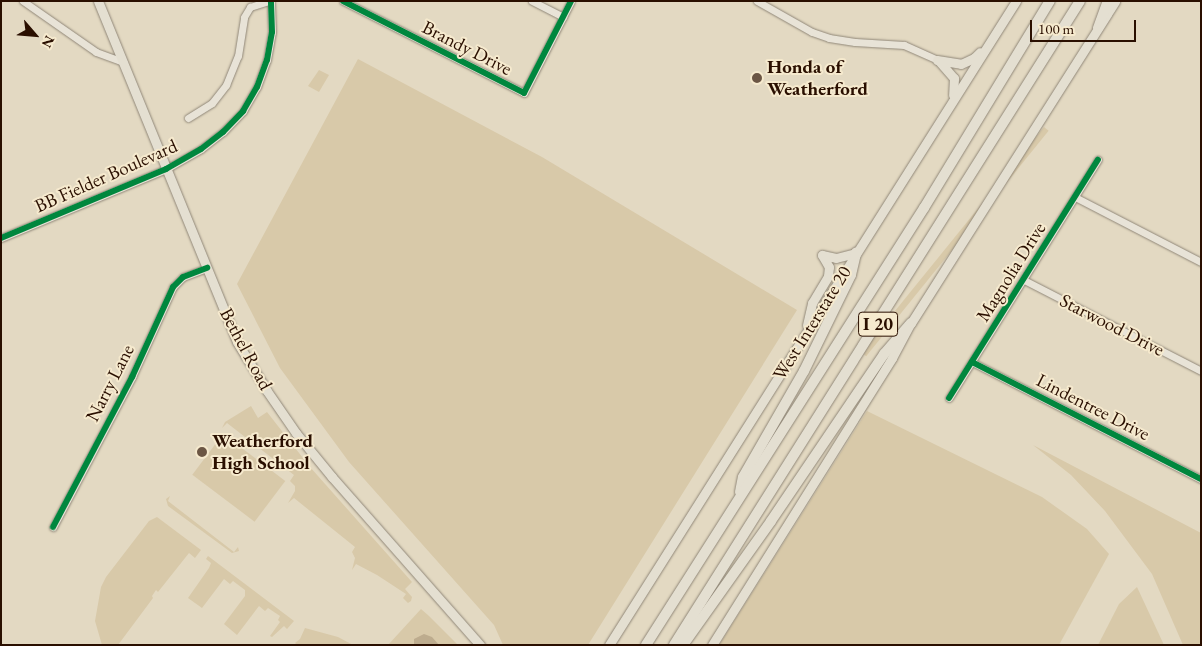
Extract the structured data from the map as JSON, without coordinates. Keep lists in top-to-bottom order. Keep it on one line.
{"streets":{"highway":["I 20"],"main road":["West Interstate 20","Bethel Road"],"street":["Brandy Drive","BB Fielder Boulevard","Magnolia Drive","Starwood Drive","Narry Lane","Lindentree Drive"]},"crossings":[["BB Fielder Boulevard","Bethel Road"],["Magnolia Drive","Starwood Drive"],["Magnolia Drive","Lindentree Drive"],["Bethel Road","Narry Lane"]],"places":["Honda of Weatherford","Weatherford High School"],"scale_bar":"100 m","north":"bottom right"}
